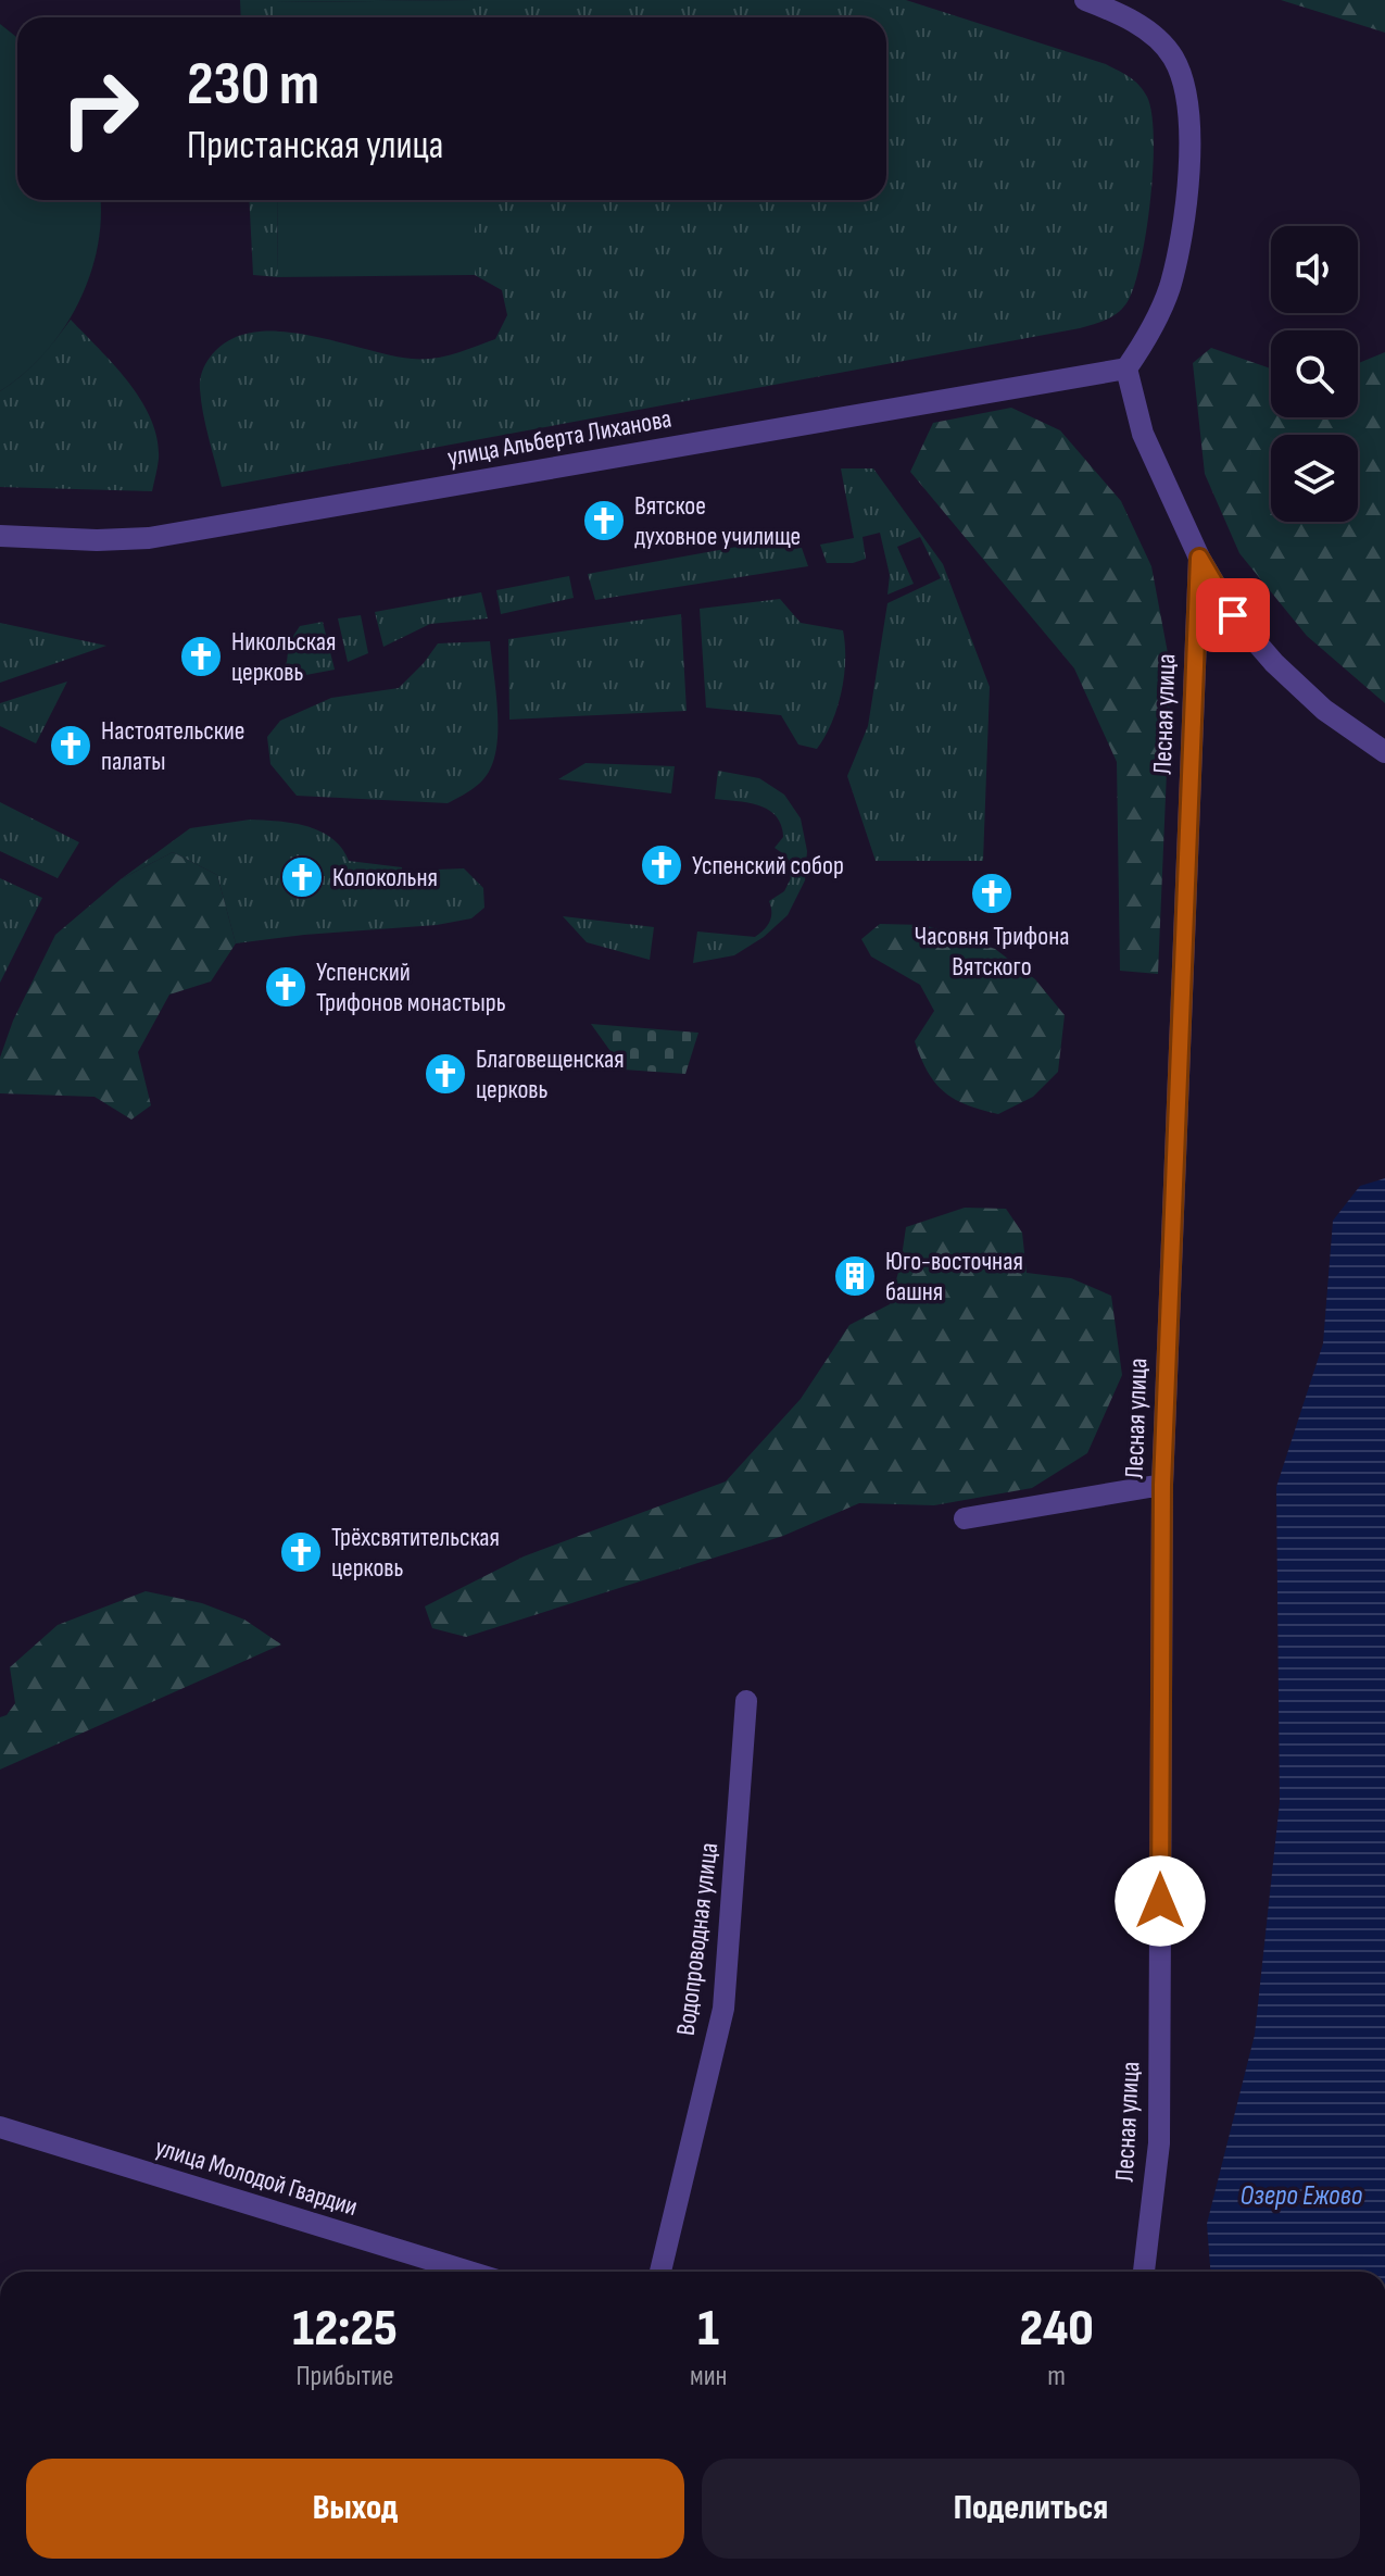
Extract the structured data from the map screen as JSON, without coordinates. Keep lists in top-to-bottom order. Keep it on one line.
{"streets":{"street":["улица Альберта Лиханова","Лесная улица","Водопроводная улица","улица Молодой Гвардии"]},"water":["Озеро Ежово"],"places":{"church":["Вятское духовное училище","Никольская церковь","Настоятельские палаты","Успенский собор","Колокольня","Часовня Трифона Вятского","Успенский Трифонов монастырь","Благовещенская церковь","Трёхсвятительская церковь"],"building":["Юго-восточная башня"]},"page":{"turn":["230 m","Пристанская улица"],"eta":["12:25","Прибытие","1","мин","240","m"],"buttons":["Выход","Поделиться"]}}
